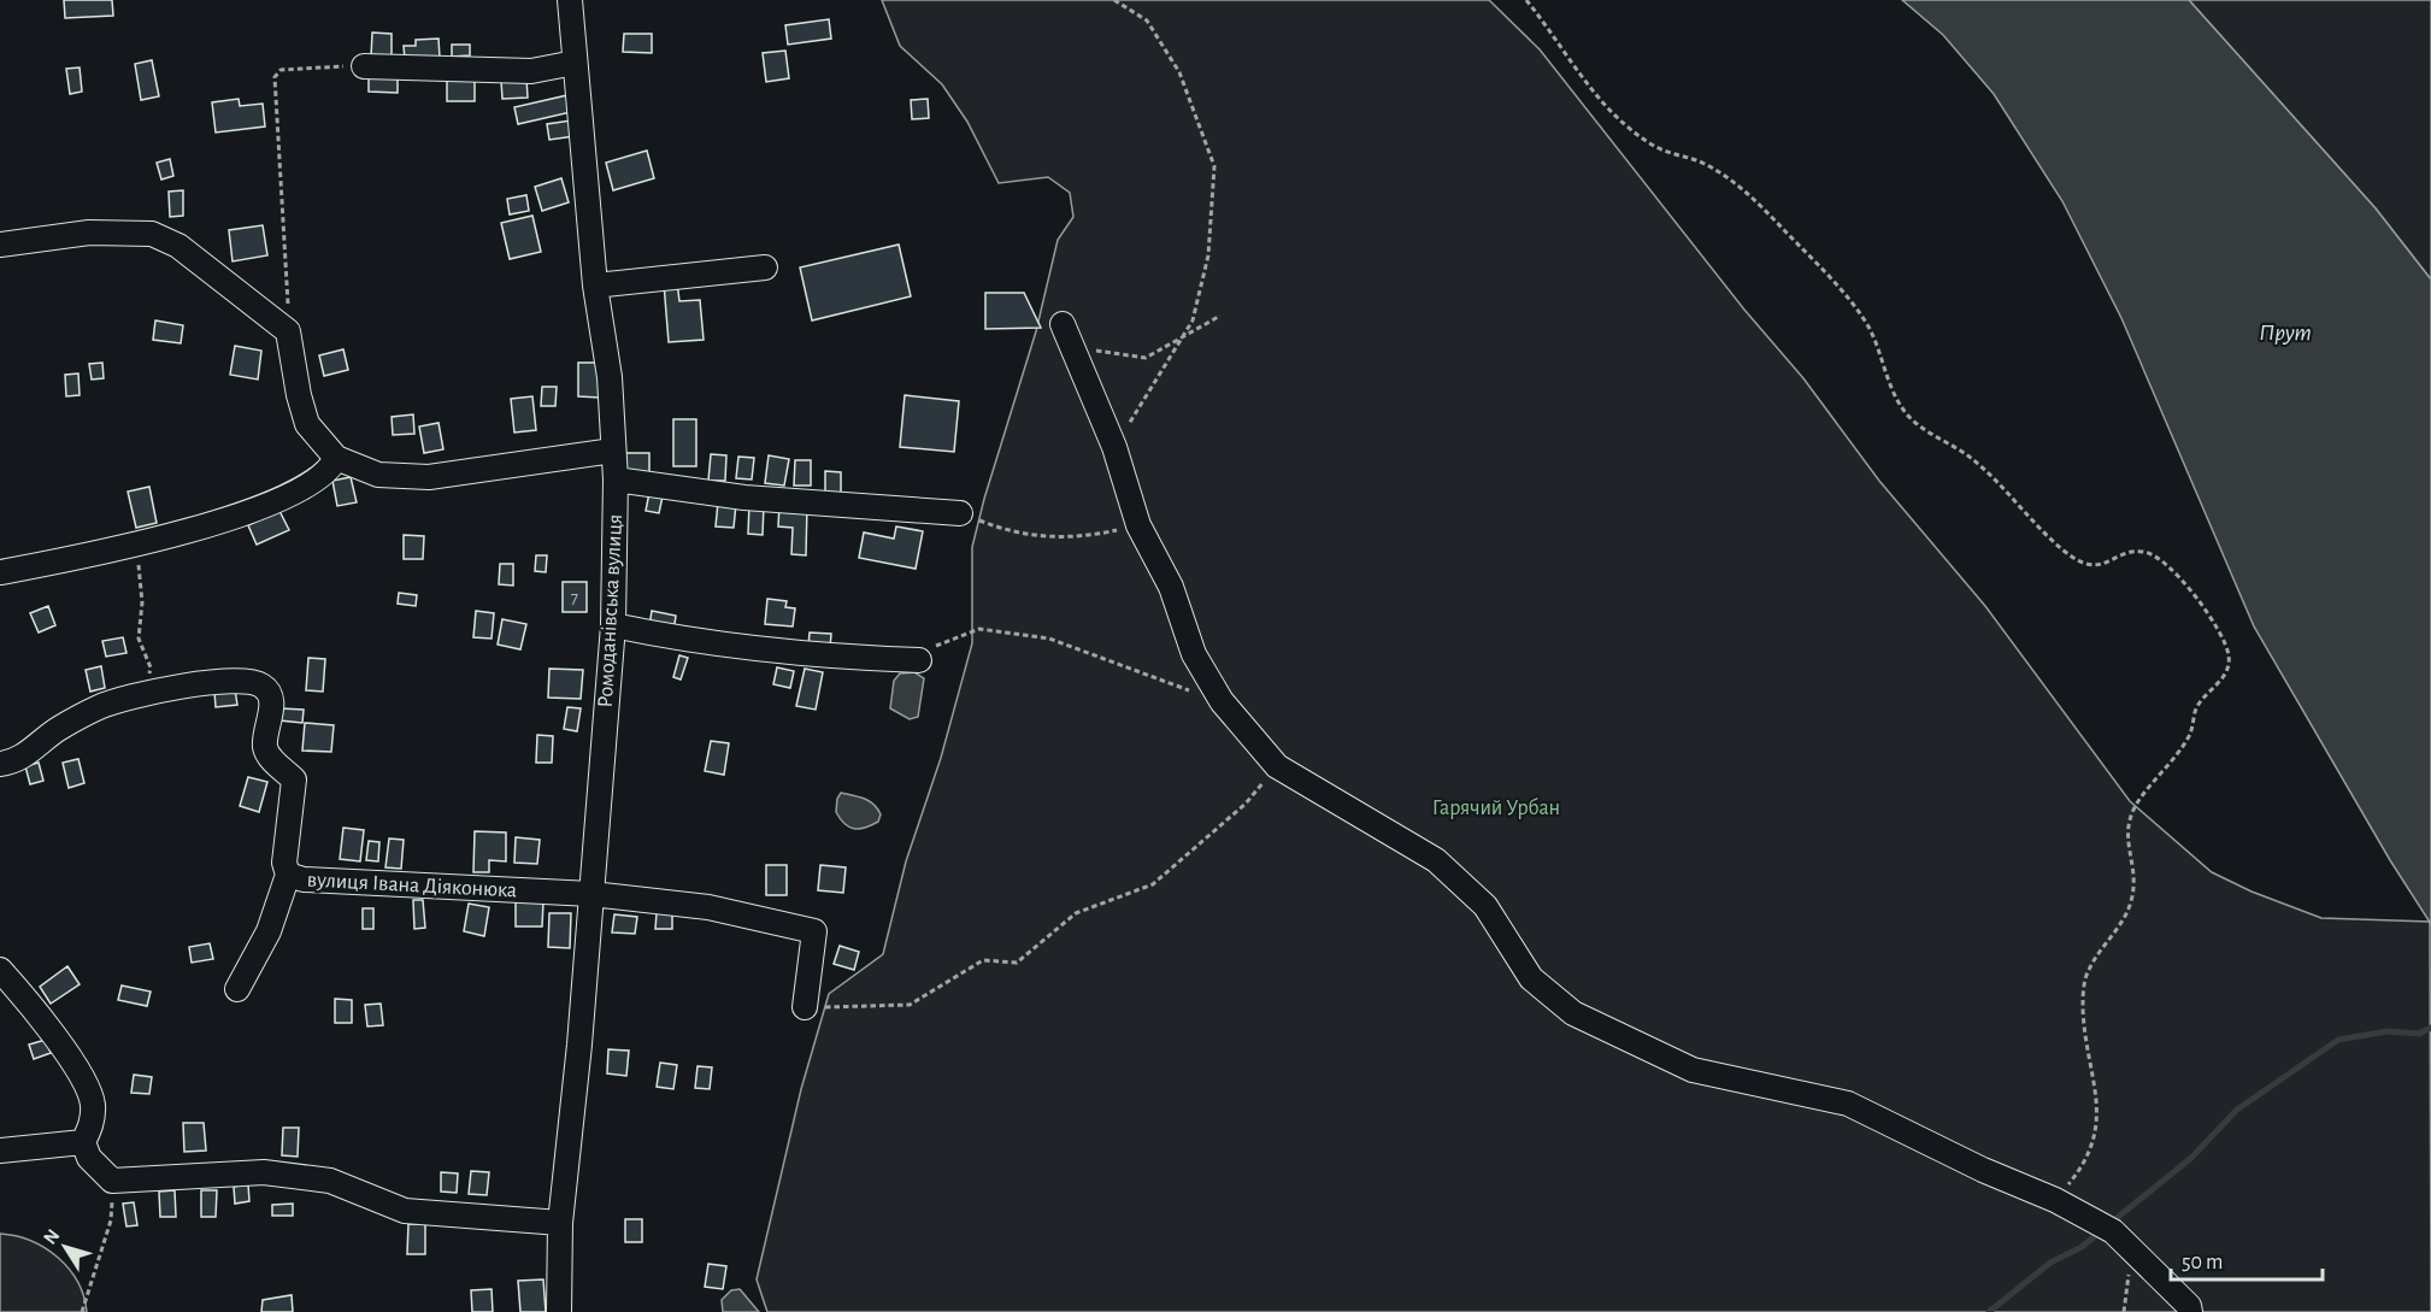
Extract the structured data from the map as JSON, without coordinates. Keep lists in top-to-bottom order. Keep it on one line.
{"streets":{"street":["Ромоданівська вулиця","вулиця Івана Діяконюка"]},"crossings":[["Ромоданівська вулиця","вулиця Івана Діяконюка"]],"water":["Прут"],"parks":["Гарячий Урбан"],"house_numbers":["7"],"scale_bar":"50 m","north":"top left"}
